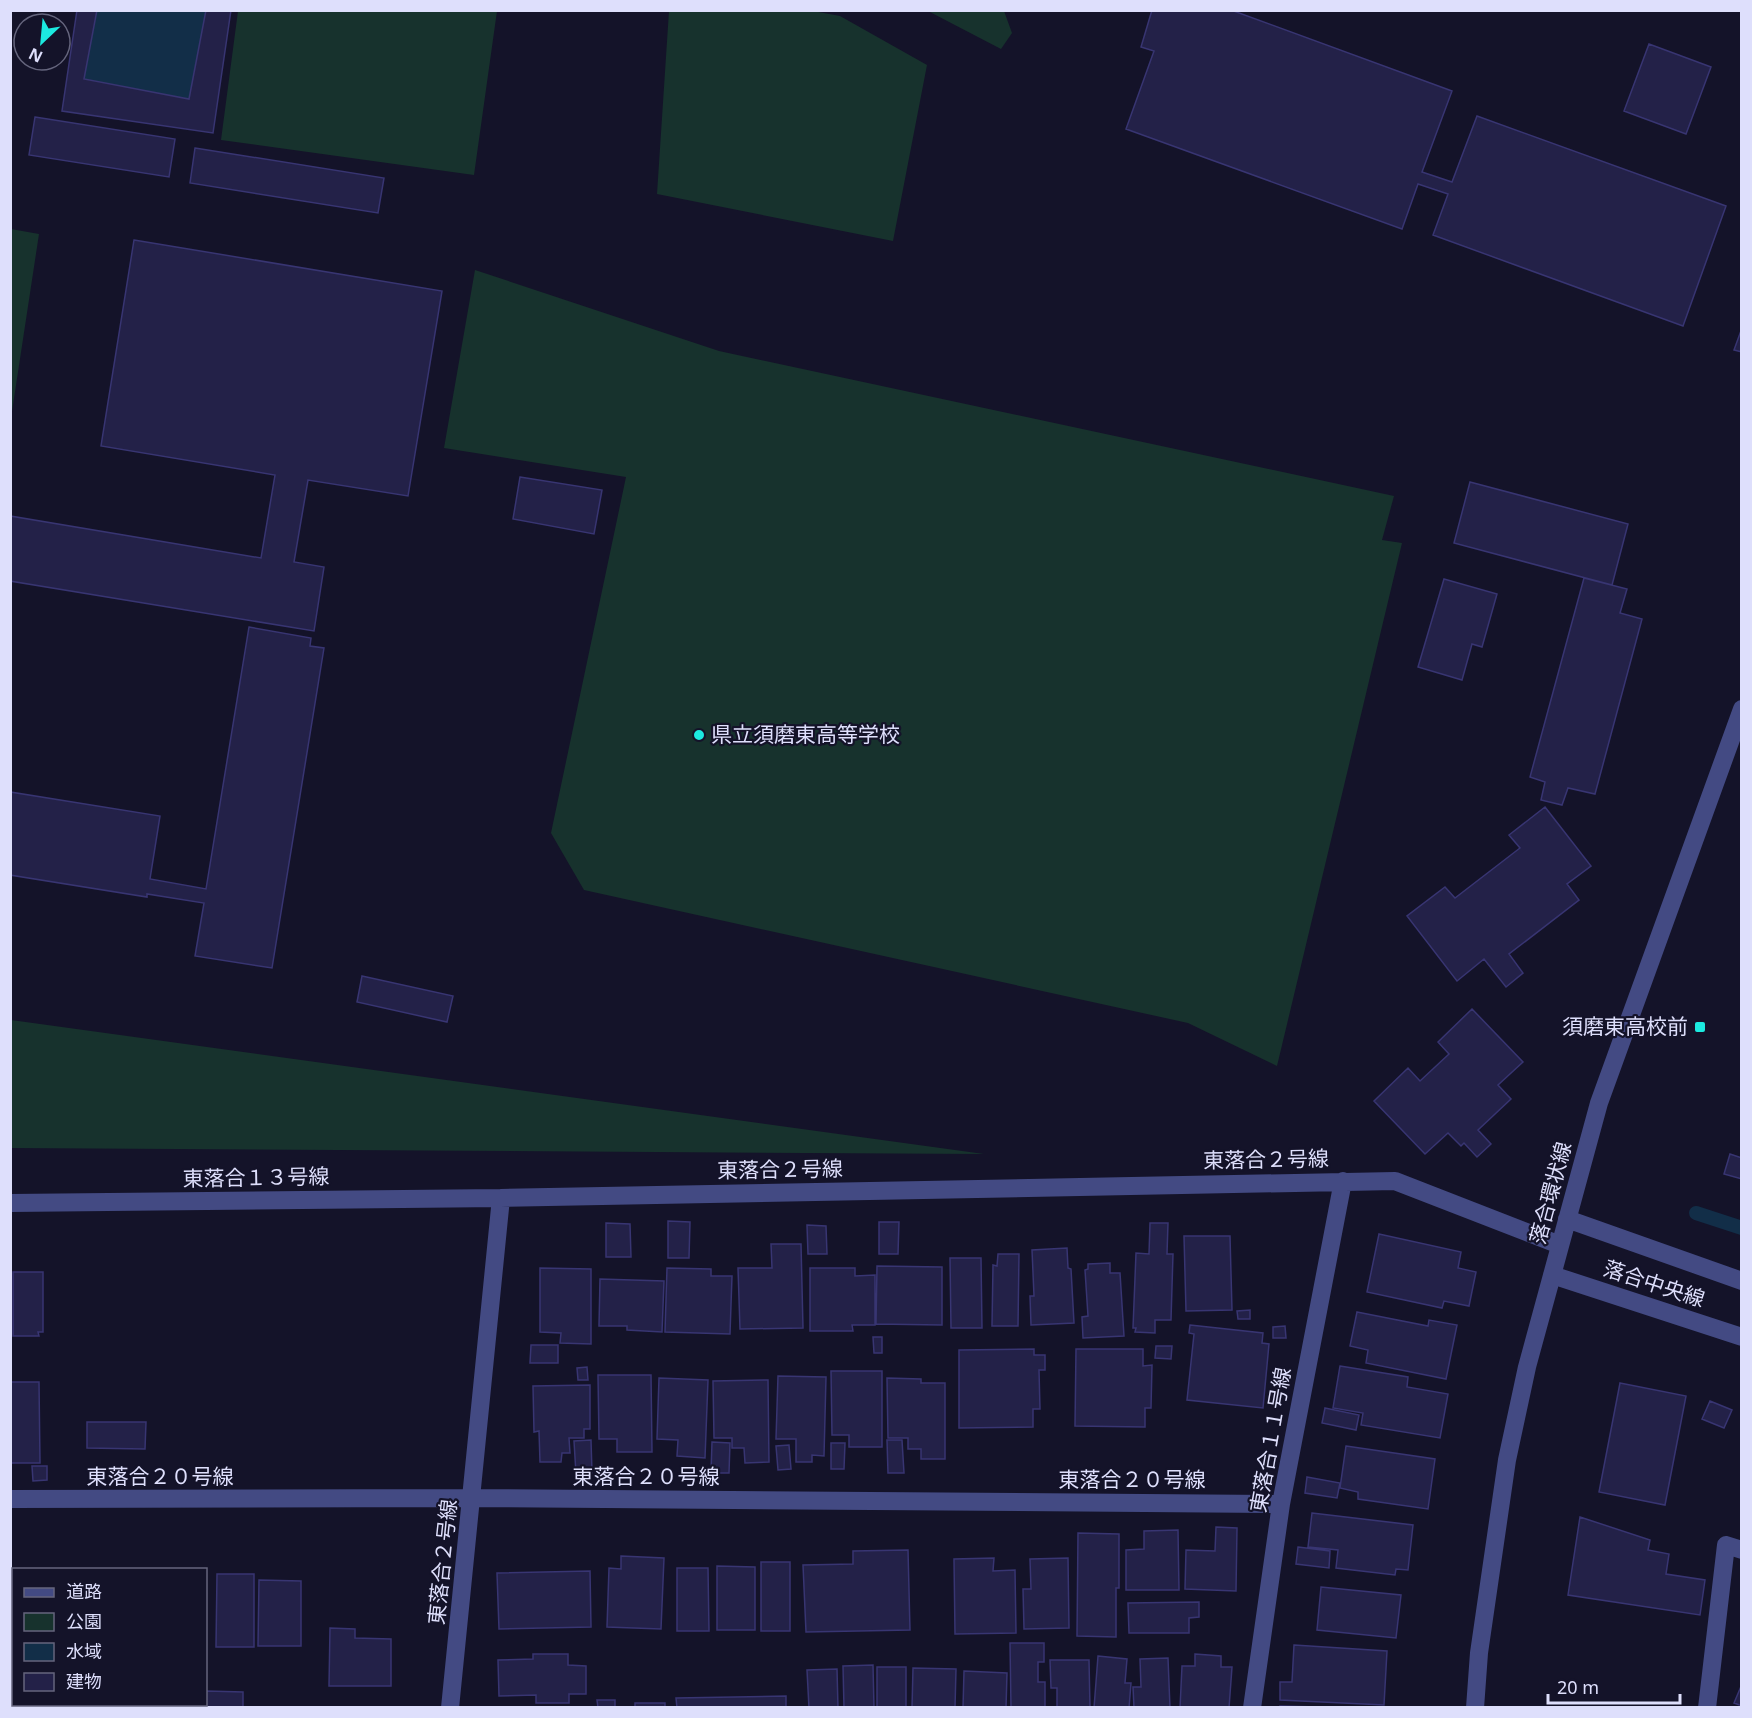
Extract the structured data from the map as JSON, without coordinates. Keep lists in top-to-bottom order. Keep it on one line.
{"streets":{"street":["東落合２号線","東落合１３号線","落合環状線","落合中央線","東落合１１号線","東落合２０号線"]},"crossings":[["東落合２号線","東落合１３号線"],["東落合２号線","落合環状線"],["東落合２号線","東落合１１号線"],["東落合２号線","東落合２０号線"],["落合環状線","落合中央線"],["東落合１１号線","東落合２０号線"]],"places":{"other":["県立須磨東高等学校"],"transit":["須磨東高校前"]},"legend":["道路","公園","水域","建物"],"scale_bar":"20 m","north":"bottom left"}
